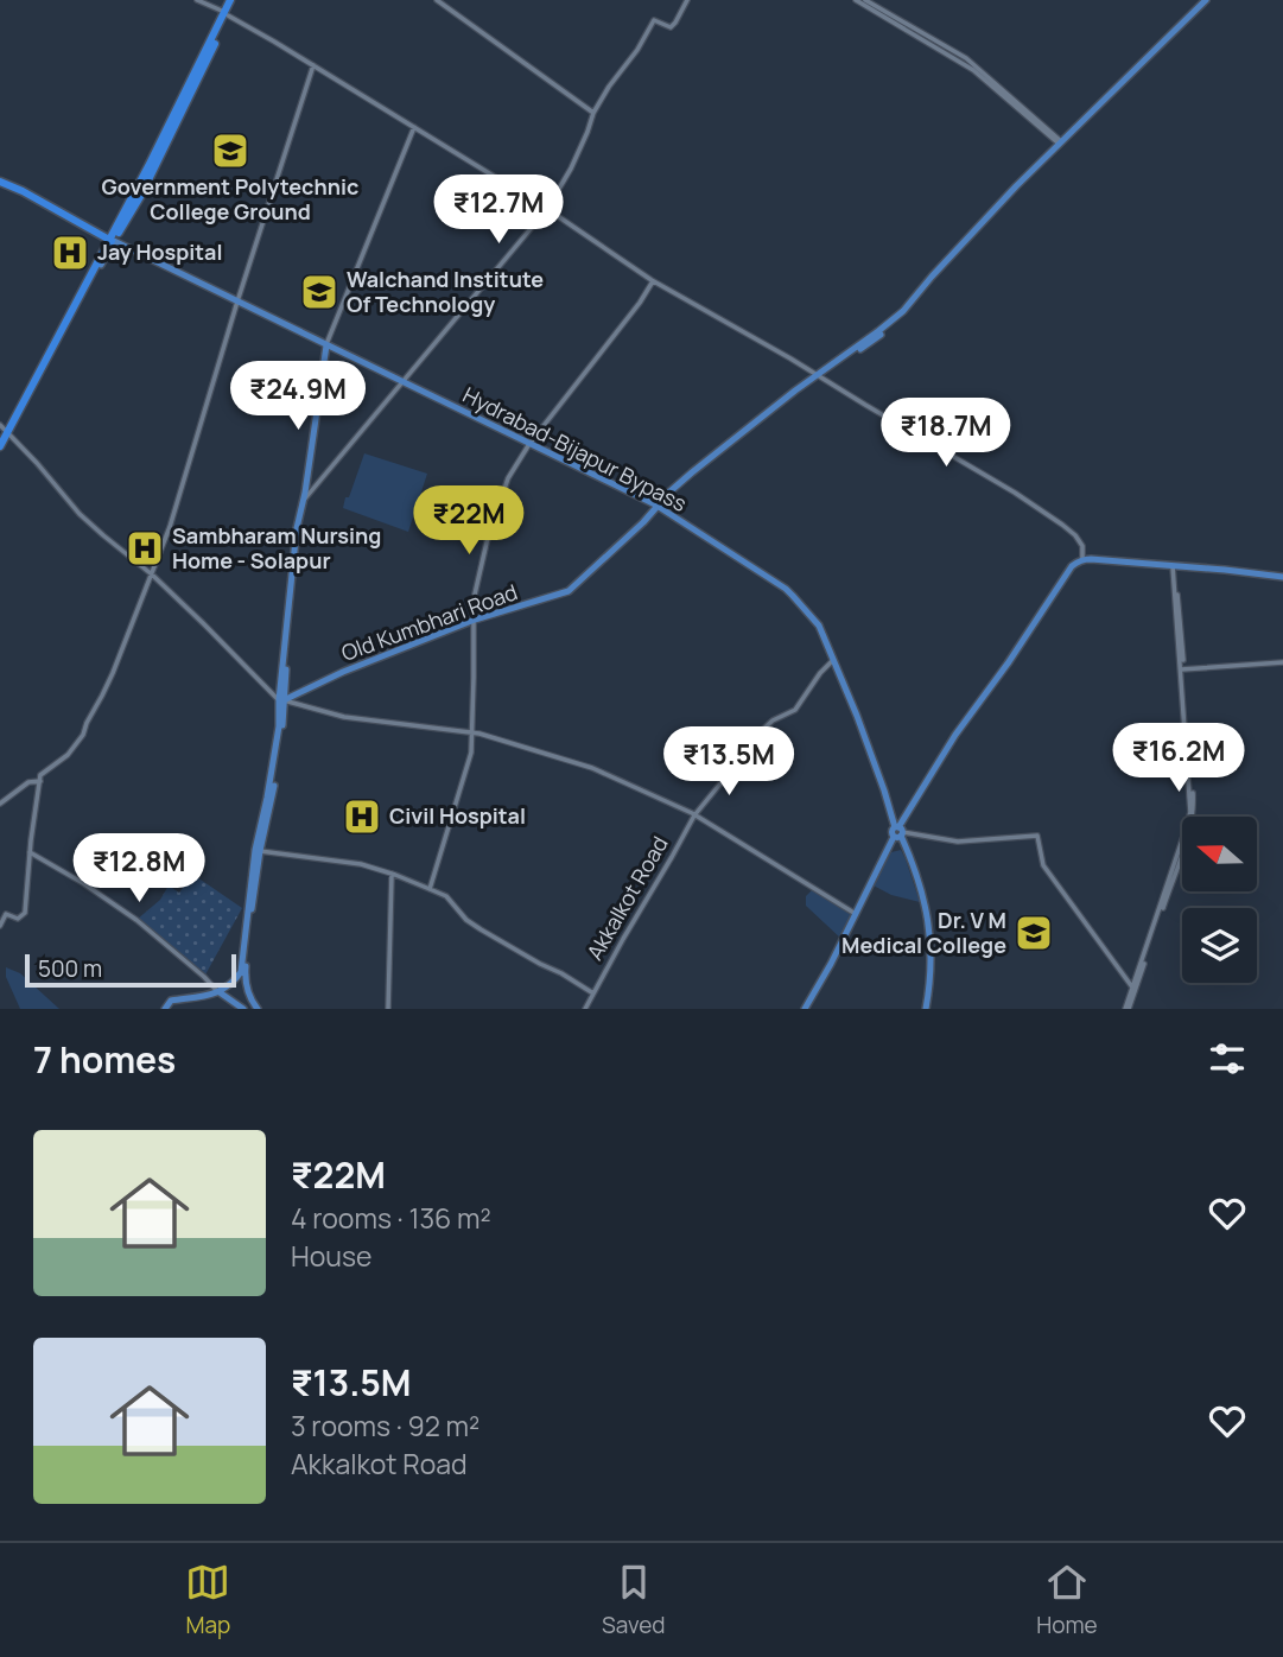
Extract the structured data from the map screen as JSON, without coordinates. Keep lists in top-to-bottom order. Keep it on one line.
{"streets":{"main road":["Hydrabad-Bijapur Bypass","Old Kumbhari Road"],"street":["Akkalkot Road"]},"crossings":[["Hydrabad-Bijapur Bypass","Old Kumbhari Road"],["Hydrabad-Bijapur Bypass","Akkalkot Road"]],"places":{"school or university":["Government Polytechnic College Ground","Walchand Institute Of Technology","Dr. V M Medical College"],"hospital":["Jay Hospital","Sambharam Nursing Home - Solapur","Civil Hospital"]},"scale_bar":"500 m","north":"left","page":{"price":["₹12.7M","₹24.9M","₹18.7M","₹22M","₹16.2M","₹13.5M","₹12.8M"],"scale":"500 m","heading":"7 homes","list":[{"name":"₹22M","note":"4 rooms · 136 m² · House"},{"name":"₹13.5M","note":"3 rooms · 92 m² · Akkalkot Road"}],"tabs":["Map","Saved","Home"]}}
